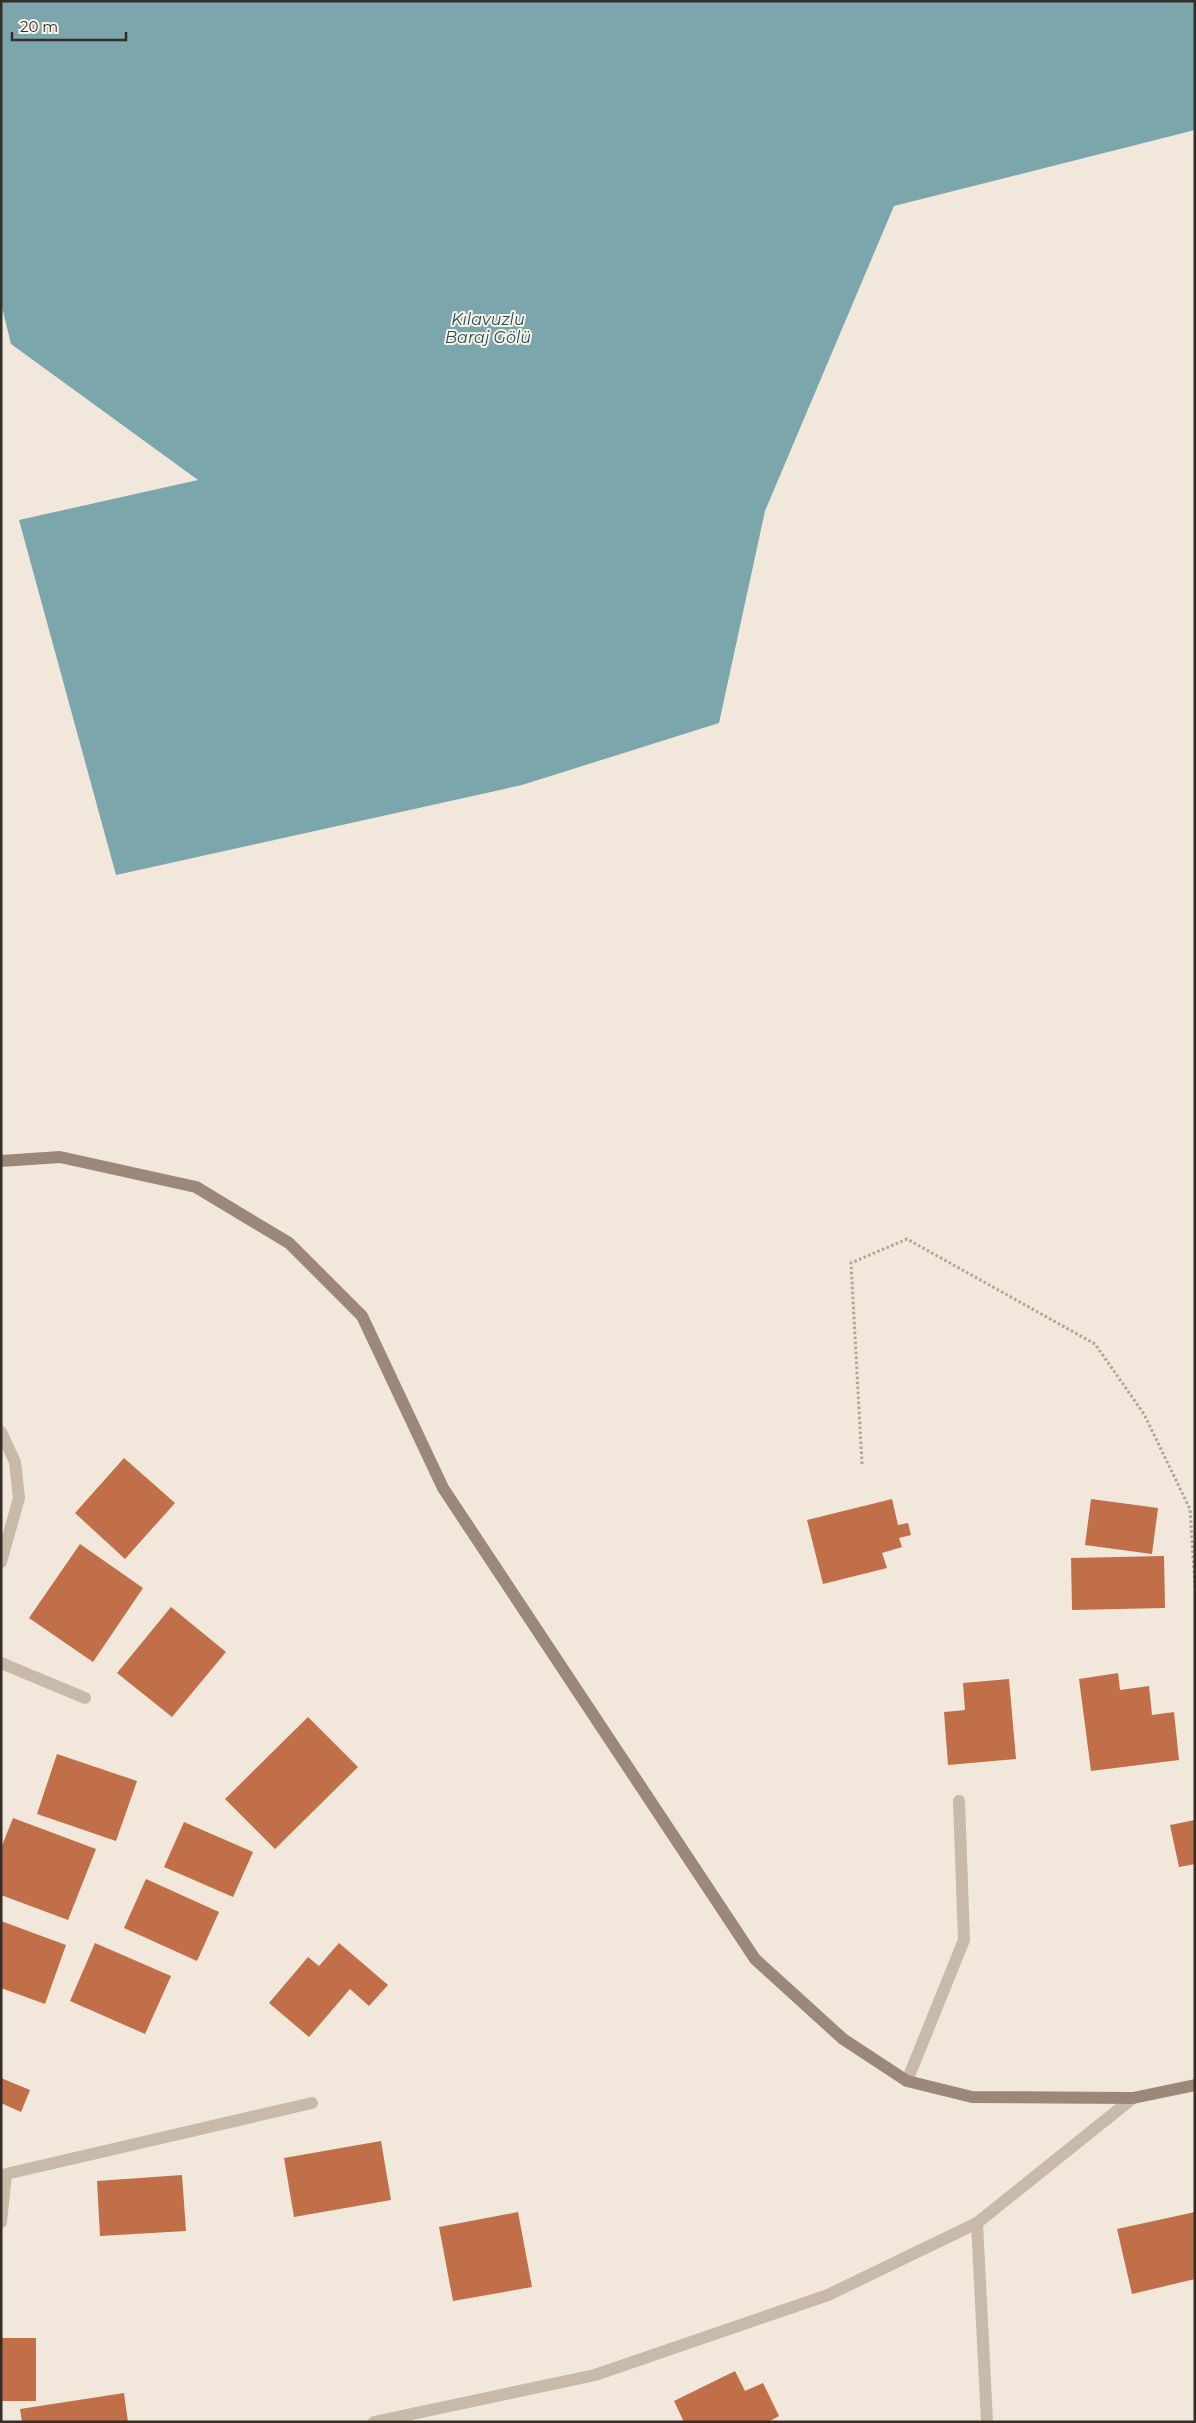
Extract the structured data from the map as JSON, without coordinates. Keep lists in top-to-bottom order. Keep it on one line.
{"water":["Kılavuzlu Baraj Gölü"],"scale_bar":"20 m"}
